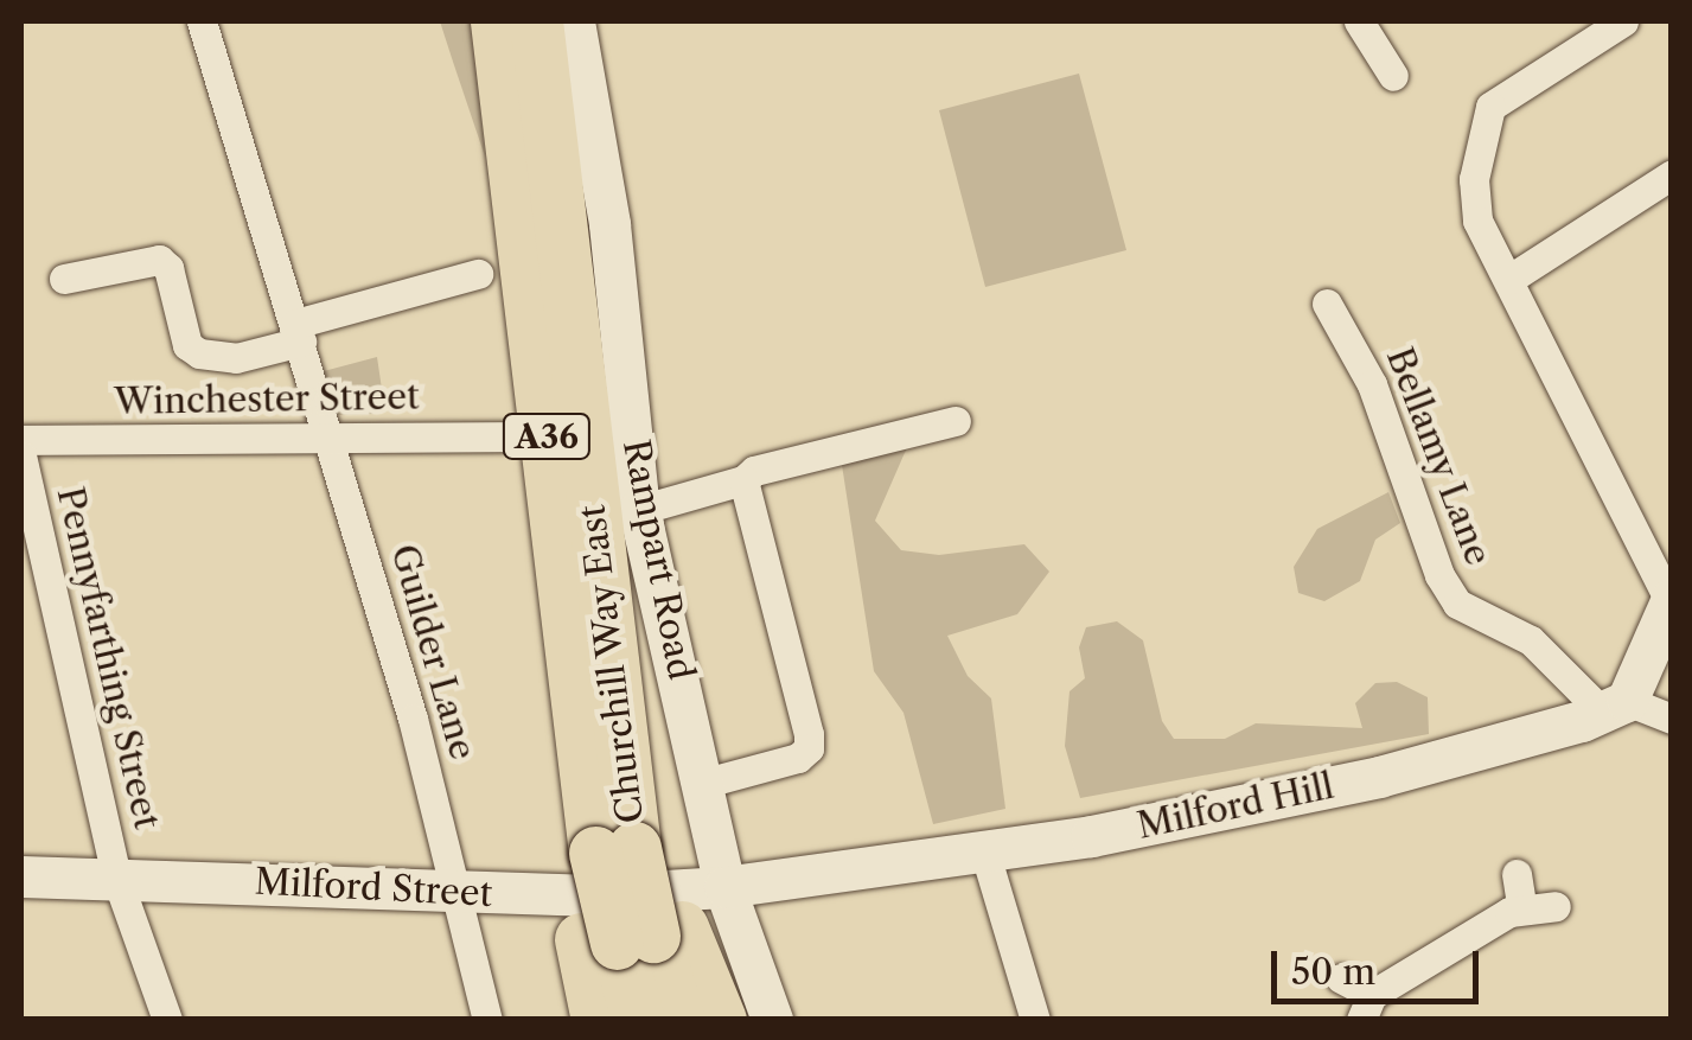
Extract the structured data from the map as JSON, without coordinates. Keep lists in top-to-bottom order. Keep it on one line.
{"streets":{"highway":["A36","Churchill Way East"],"street":["Winchester Street","Bellamy Lane","Rampart Road","Guilder Lane","Pennyfarthing Street","Milford Hill","Milford Street"]},"crossings":[["Winchester Street","Guilder Lane"],["Bellamy Lane","Milford Hill"],["Rampart Road","Milford Hill"],["Rampart Road","Milford Street"],["Guilder Lane","Milford Street"],["Pennyfarthing Street","Milford Street"],["Milford Hill","Milford Street"]],"scale_bar":"50 m"}
